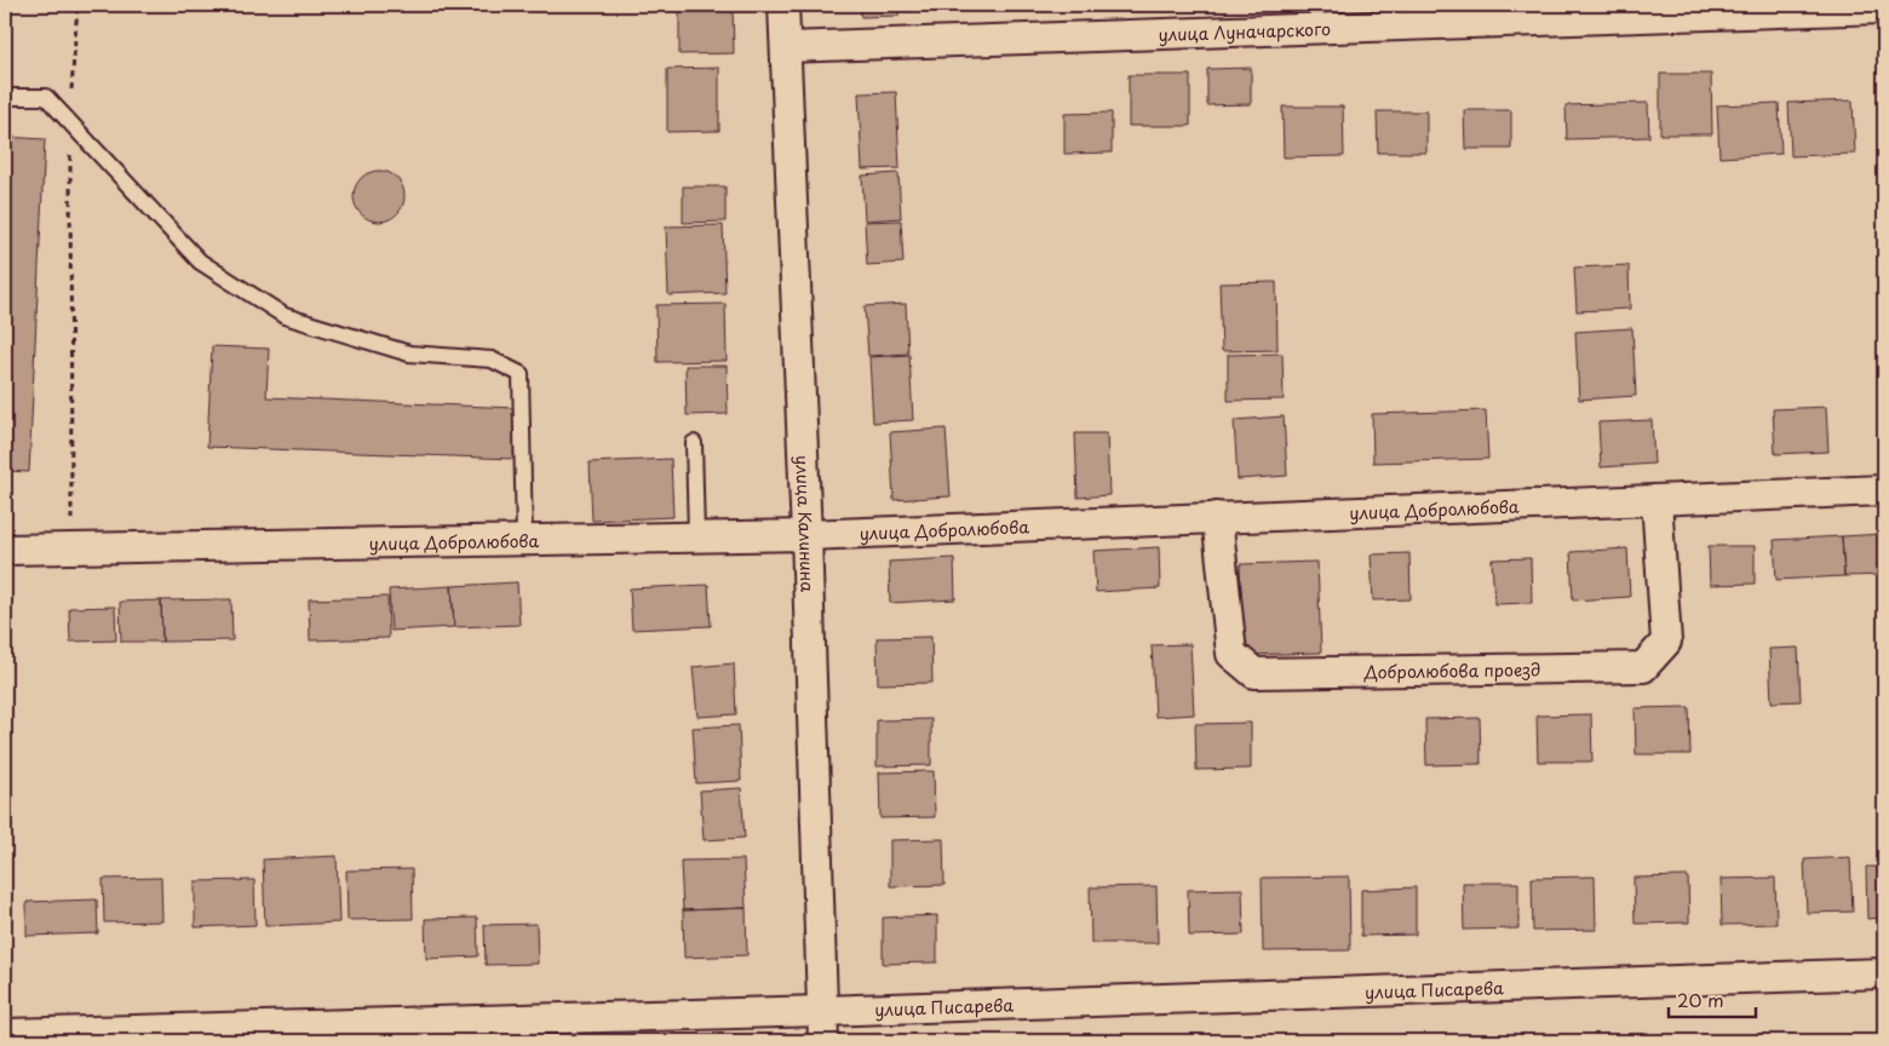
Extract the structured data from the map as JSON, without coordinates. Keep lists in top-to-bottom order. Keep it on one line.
{"streets":{"street":["улица Луначарского","улица Добролюбова","улица Калинина","Добролюбова проезд","улица Писарева"]},"crossings":[["улица Луначарского","улица Калинина"],["улица Добролюбова","улица Калинина"],["улица Добролюбова","Добролюбова проезд"],["улица Калинина","улица Писарева"]],"scale_bar":"20 m"}
